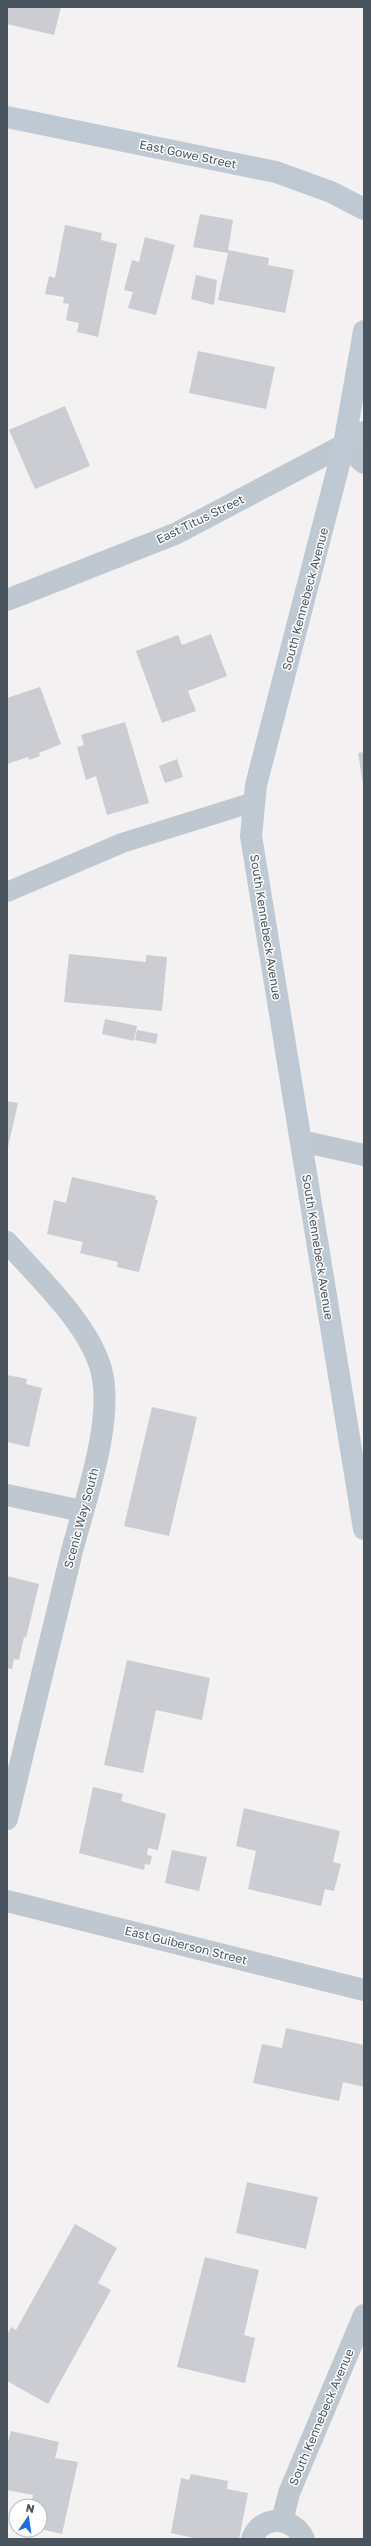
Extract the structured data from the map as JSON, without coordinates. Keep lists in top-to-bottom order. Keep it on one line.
{"streets":{"street":["East Gowe Street","East Titus Street","South Kennebeck Avenue","Scenic Way South","East Guiberson Street"]},"crossings":[["East Titus Street","South Kennebeck Avenue"]],"north":"top"}
